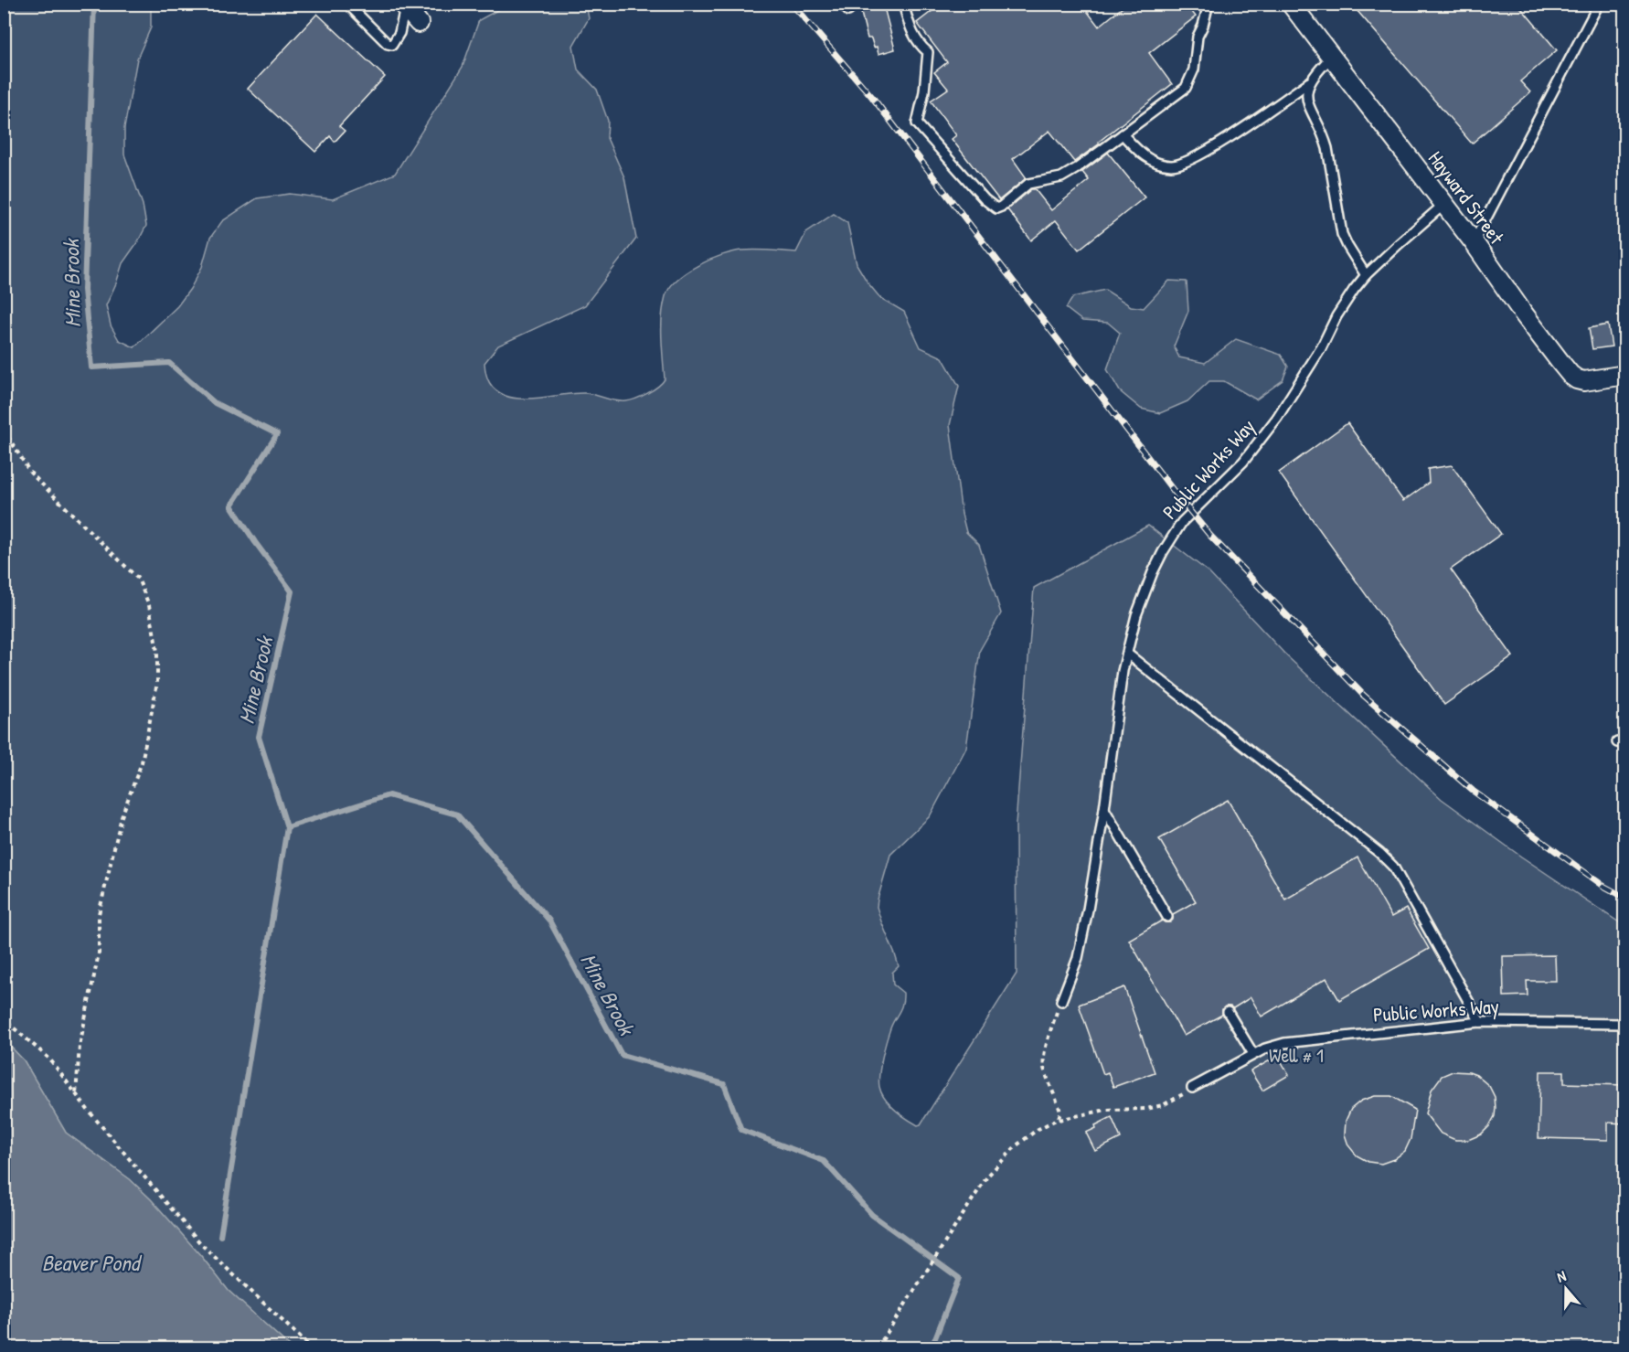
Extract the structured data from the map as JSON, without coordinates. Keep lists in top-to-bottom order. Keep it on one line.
{"streets":{"street":["Hayward Street"],"lane":["Public Works Way"]},"crossings":[["Hayward Street","Public Works Way"]],"water":["Mine Brook","Beaver Pond"],"parks":["Well # 1"],"north":"top"}
